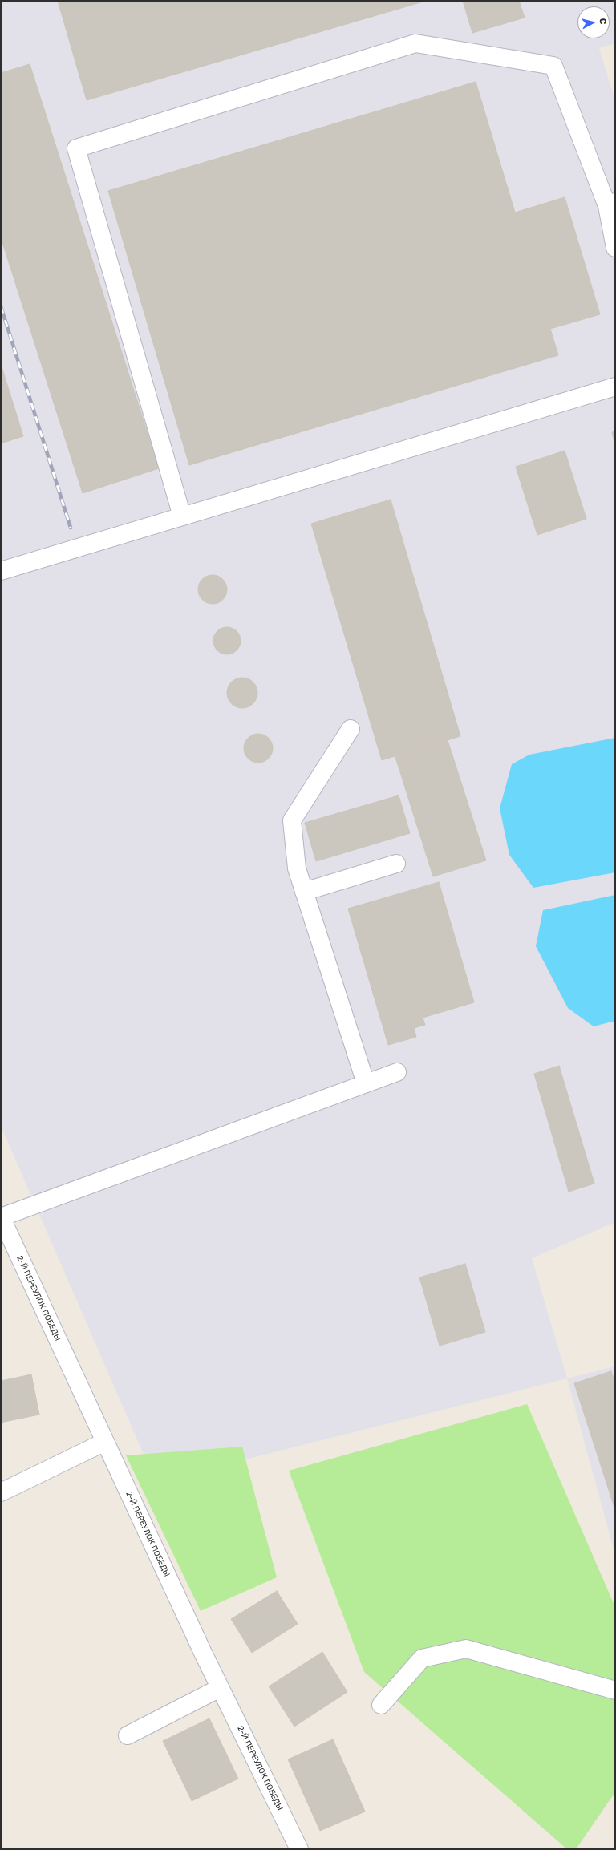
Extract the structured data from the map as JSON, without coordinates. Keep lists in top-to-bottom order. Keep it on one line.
{"streets":{"street":["2-Й ПЕРЕУЛОК ПОБЕДЫ"]},"north":"right"}
